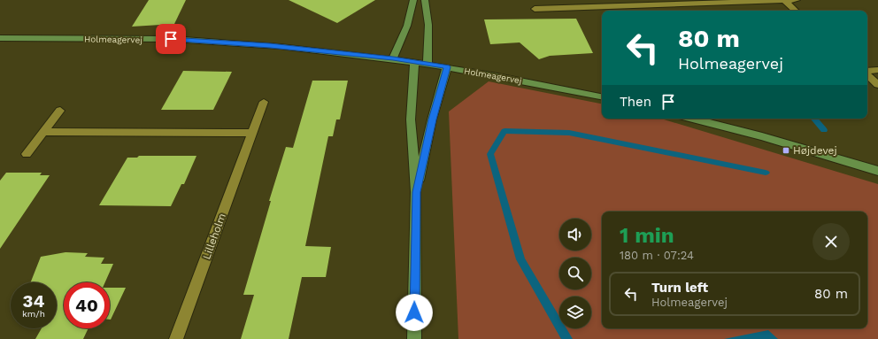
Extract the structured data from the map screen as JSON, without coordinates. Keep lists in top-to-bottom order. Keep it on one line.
{"streets":{"street":["Holmeagervej","Lilleholm"]},"places":{"transit":["Højdevej"]},"page":{"turn":["80 m","Holmeagervej"],"then":"Then","heading":["1 min","180 m · 07:24"],"list":[{"name":"Turn left","note":"Holmeagervej","value":"80 m"}],"speed":"34 km/h","limit":"40"}}
